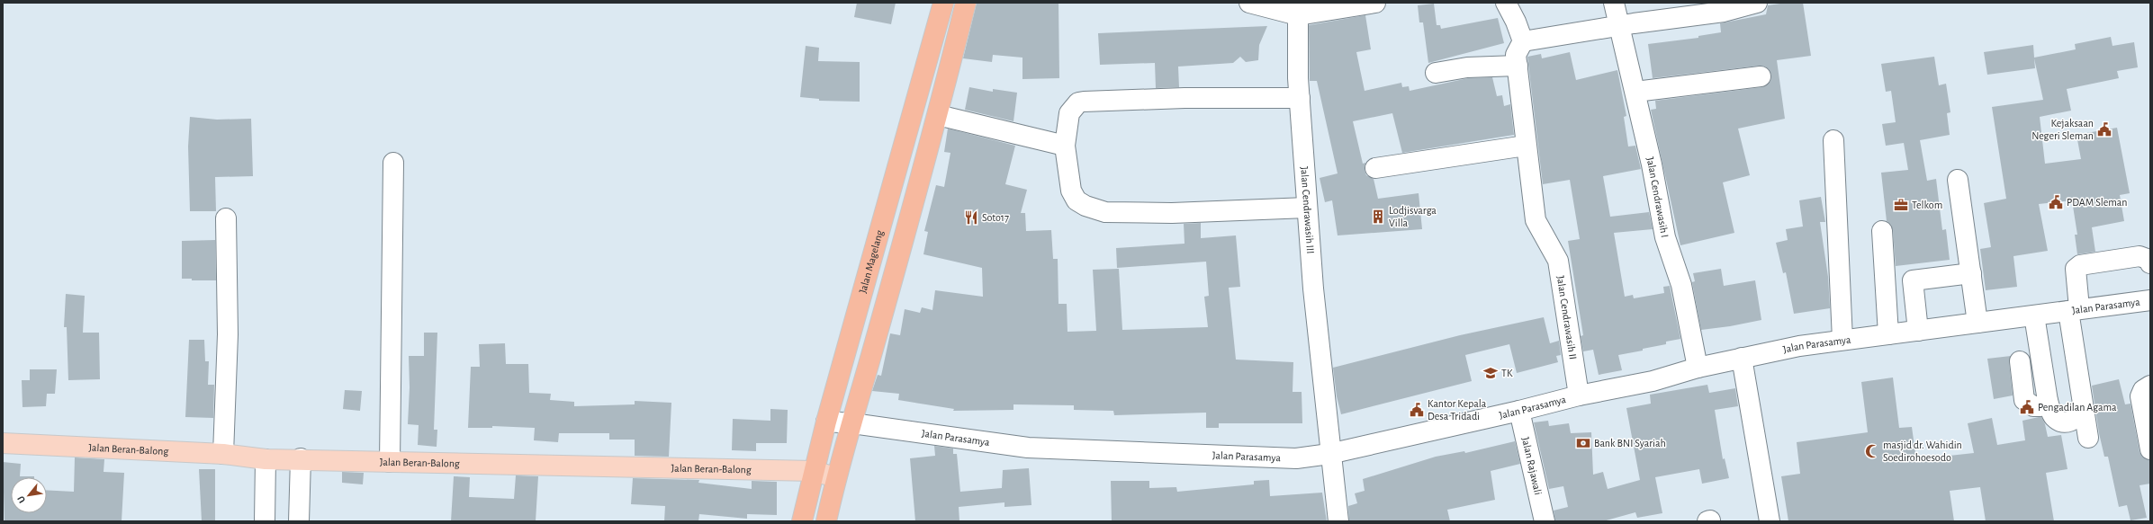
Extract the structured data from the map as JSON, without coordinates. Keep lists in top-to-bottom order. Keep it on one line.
{"streets":{"highway":["Jalan Magelang"],"main road":["Jalan Beran-Balong"],"street":["Jalan Cendrawasih I","Jalan Cendrawasih III","Jalan Parasamya","Jalan Cendrawasih II","Jalan Rajawali"]},"crossings":[["Jalan Cendrawasih I","Jalan Parasamya"],["Jalan Cendrawasih III","Jalan Parasamya"],["Jalan Magelang","Jalan Parasamya"],["Jalan Magelang","Jalan Beran-Balong"],["Jalan Parasamya","Jalan Cendrawasih II"],["Jalan Parasamya","Jalan Rajawali"]],"places":{"public building":["Kejaksaan Negeri Sleman","PDAM Sleman","Pengadilan Agama","Kantor Kepala Desa Tridadi"],"office":["Telkom"],"building":["Lodjisvarga Villa"],"restaurant":["Soto17"],"school or university":["TK"],"bank":["Bank BNI Syariah"],"mosque":["masjid dr. Wahidin Soedirohoesodo"]},"north":"bottom left"}
